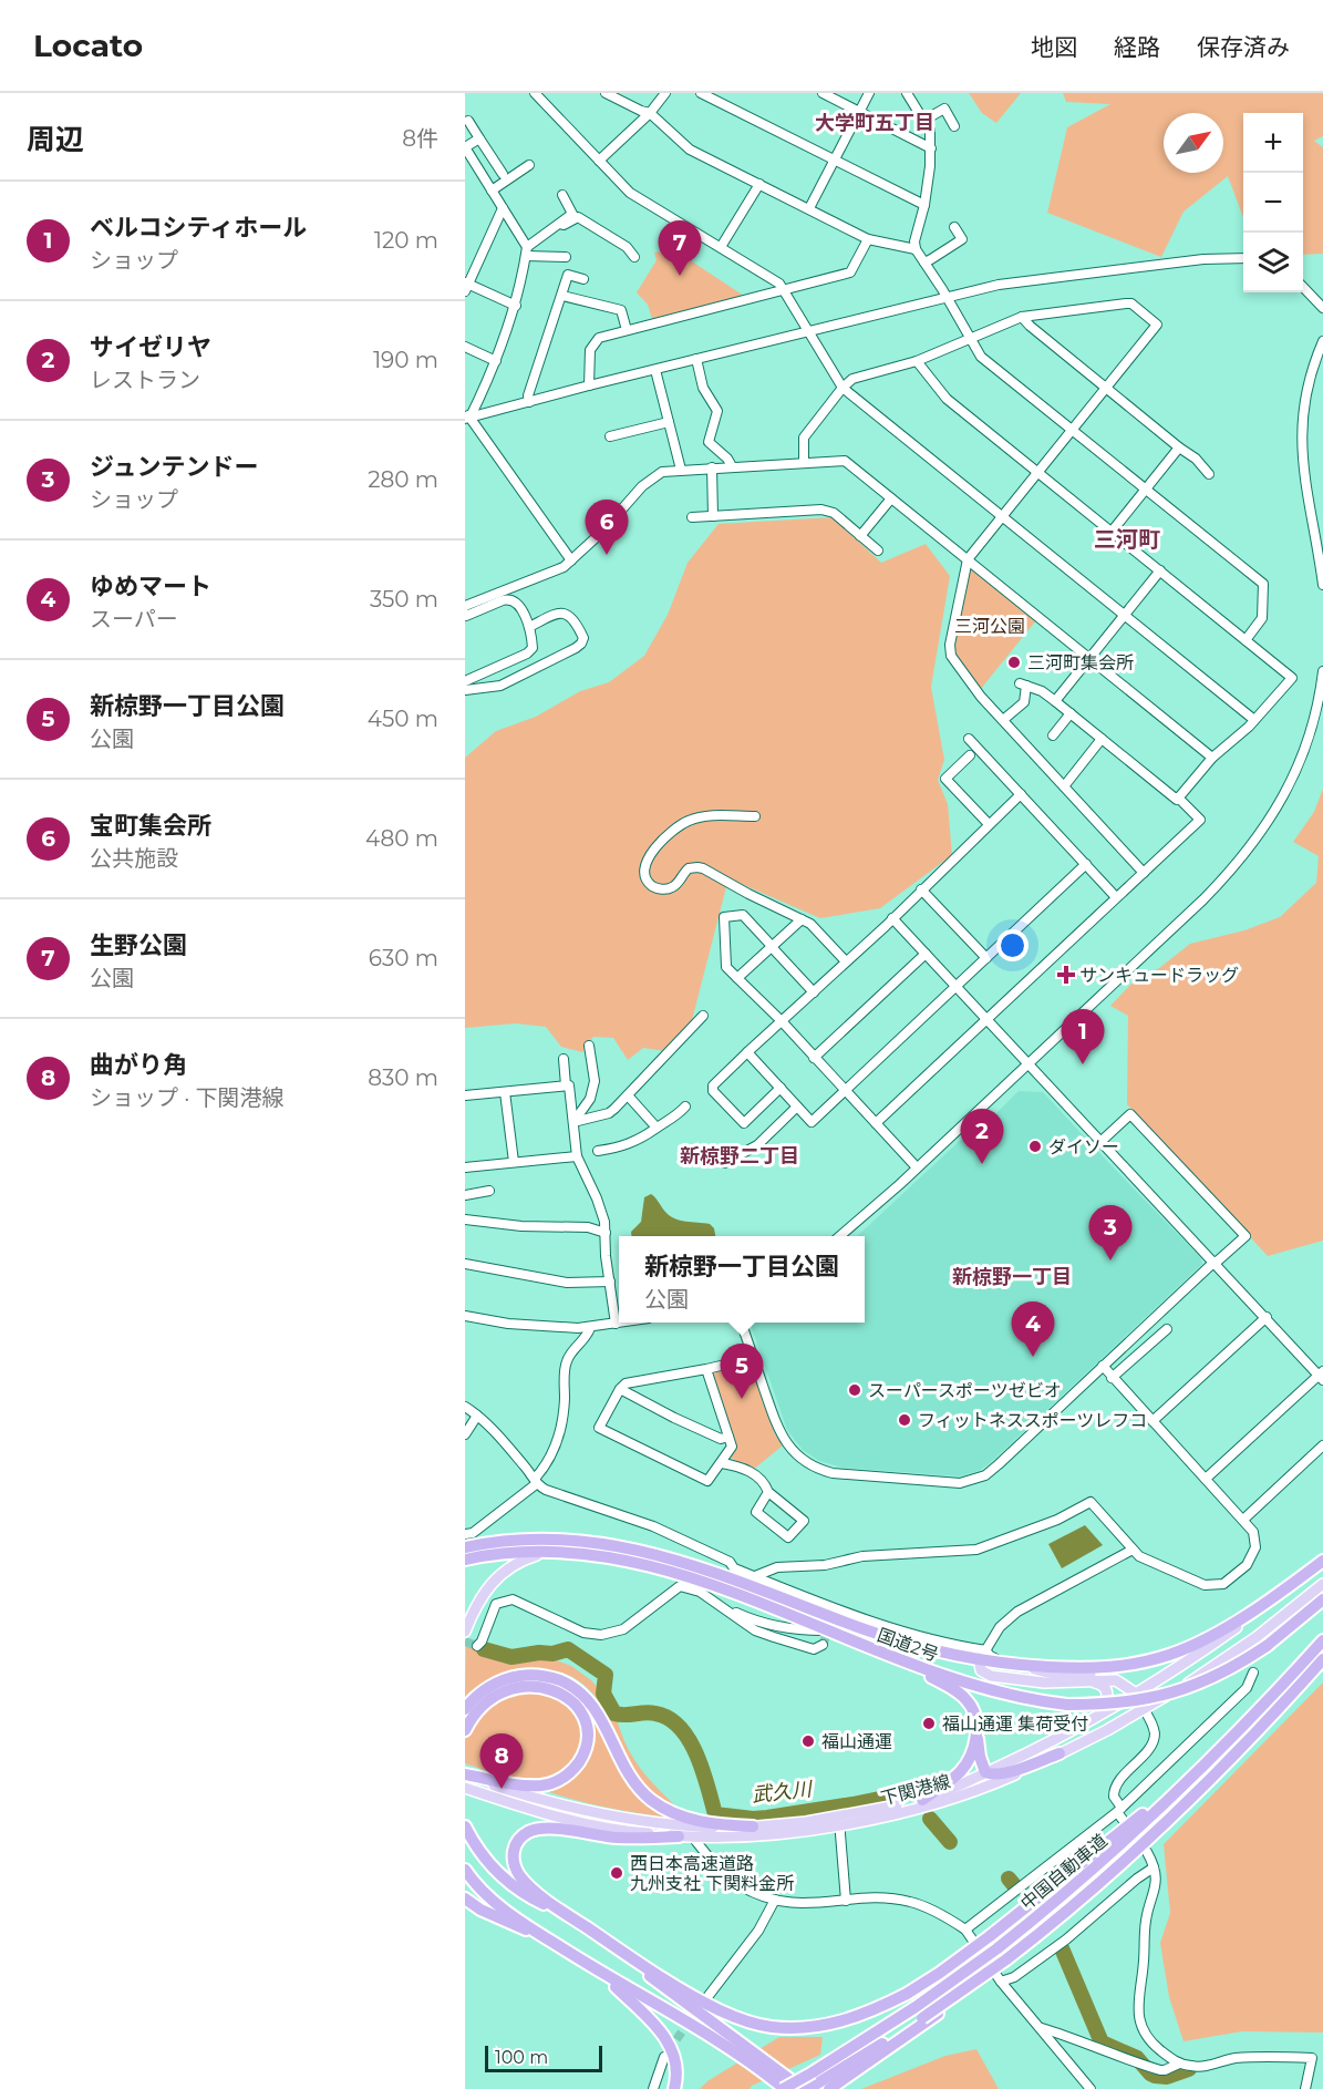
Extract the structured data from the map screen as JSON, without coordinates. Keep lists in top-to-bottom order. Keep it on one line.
{"streets":{"highway":["国道2号","中国自動車道"],"main road":["下関港線"]},"crossings":[["国道2号","下関港線"]],"districts":["大学町五丁目","三河町","新椋野二丁目","新椋野一丁目"],"water":["武久川"],"parks":["三河公園"],"places":{"other":["三河町集会所","ダイソー","スーパースポーツゼビオ","フィットネススポーツレフコ","福山通運 集荷受付","福山通運","西日本高速道路 九州支社 下関料金所"],"health":["サンキュードラッグ"]},"scale_bar":"100 m","north":"top right","page":{"header":"Locato","nav":["地図","経路","保存済み"],"heading":["周辺","8件"],"map_buttons":["+","−"],"list":[{"mark":"1","name":"ベルコシティホール","note":"ショップ","value":"120 m"},{"mark":"2","name":"サイゼリヤ","note":"レストラン","value":"190 m"},{"mark":"3","name":"ジュンテンドー","note":"ショップ","value":"280 m"},{"mark":"4","name":"ゆめマート","note":"スーパー","value":"350 m"},{"mark":"5","name":"新椋野一丁目公園","note":"公園","value":"450 m"},{"mark":"6","name":"宝町集会所","note":"公共施設","value":"480 m"},{"mark":"7","name":"生野公園","note":"公園","value":"630 m"},{"mark":"8","name":"曲がり角","note":"ショップ · 下関港線","value":"830 m"}],"pins":["7","6","1","2","3","4","5","8"],"popup":["新椋野一丁目公園","公園"],"scale":"100 m"}}
